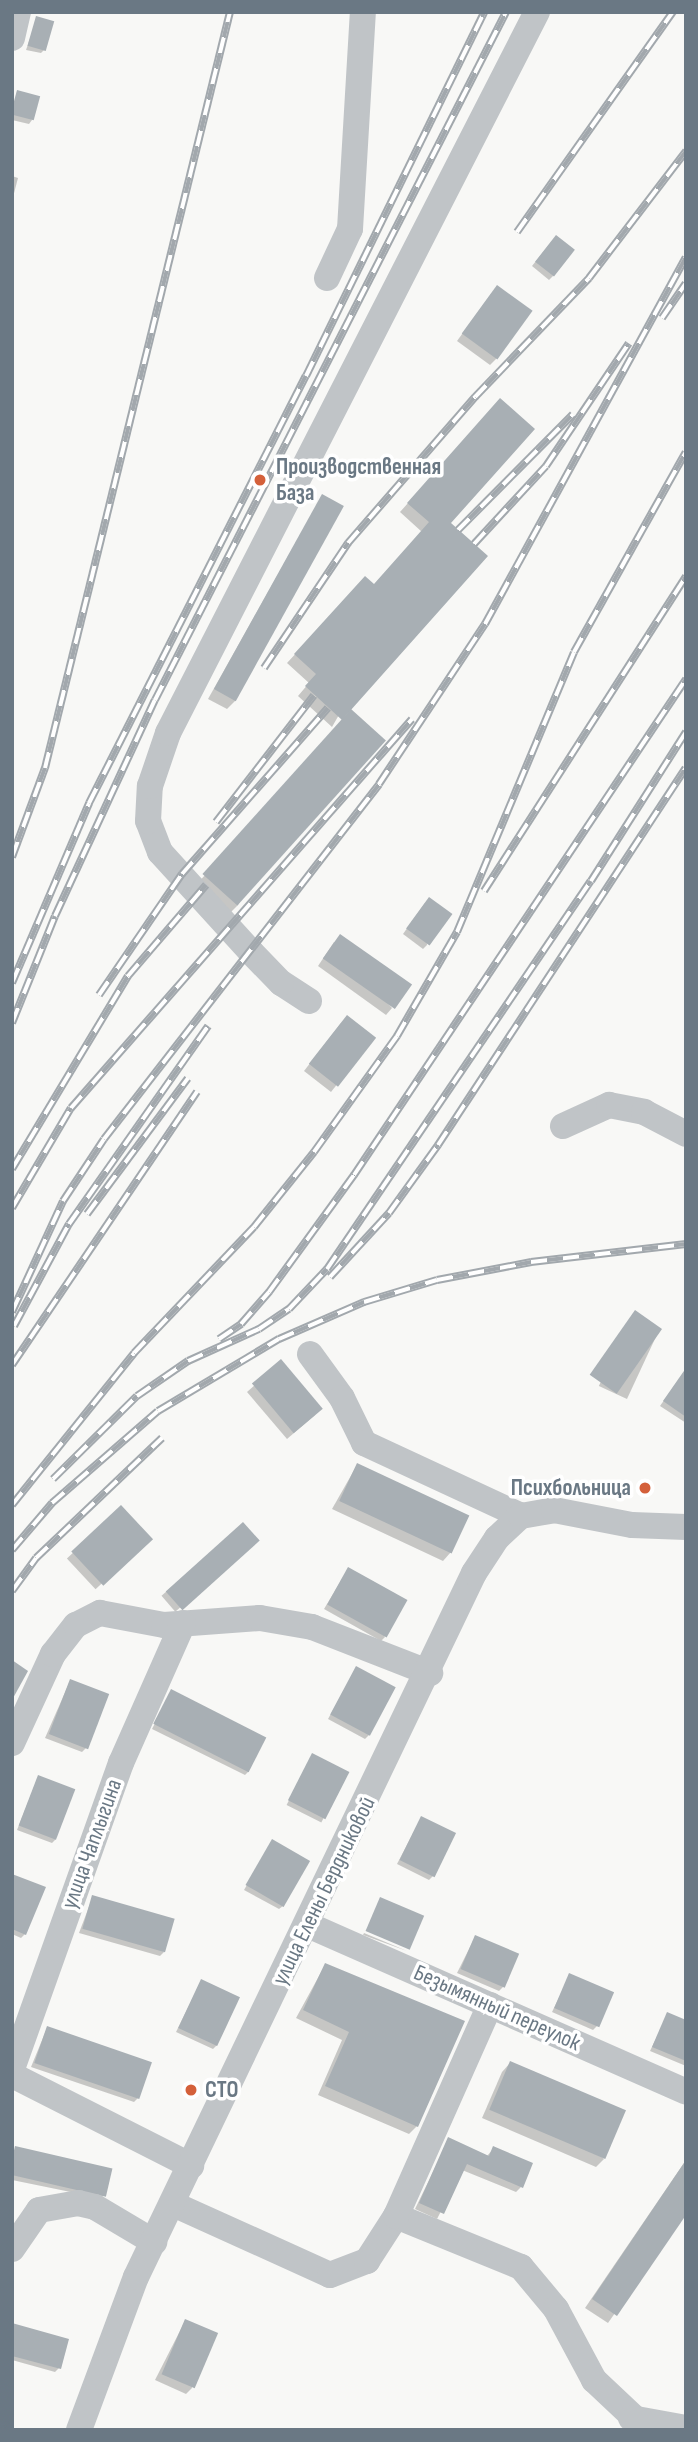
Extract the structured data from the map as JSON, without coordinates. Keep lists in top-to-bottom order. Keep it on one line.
{"streets":{"street":["улица Чаплыгина","улица Елены Бердниковой","Безымянный переулок"]},"crossings":[["улица Елены Бердниковой","Безымянный переулок"]],"places":["Производственная База","Психбольница","СТО"]}
